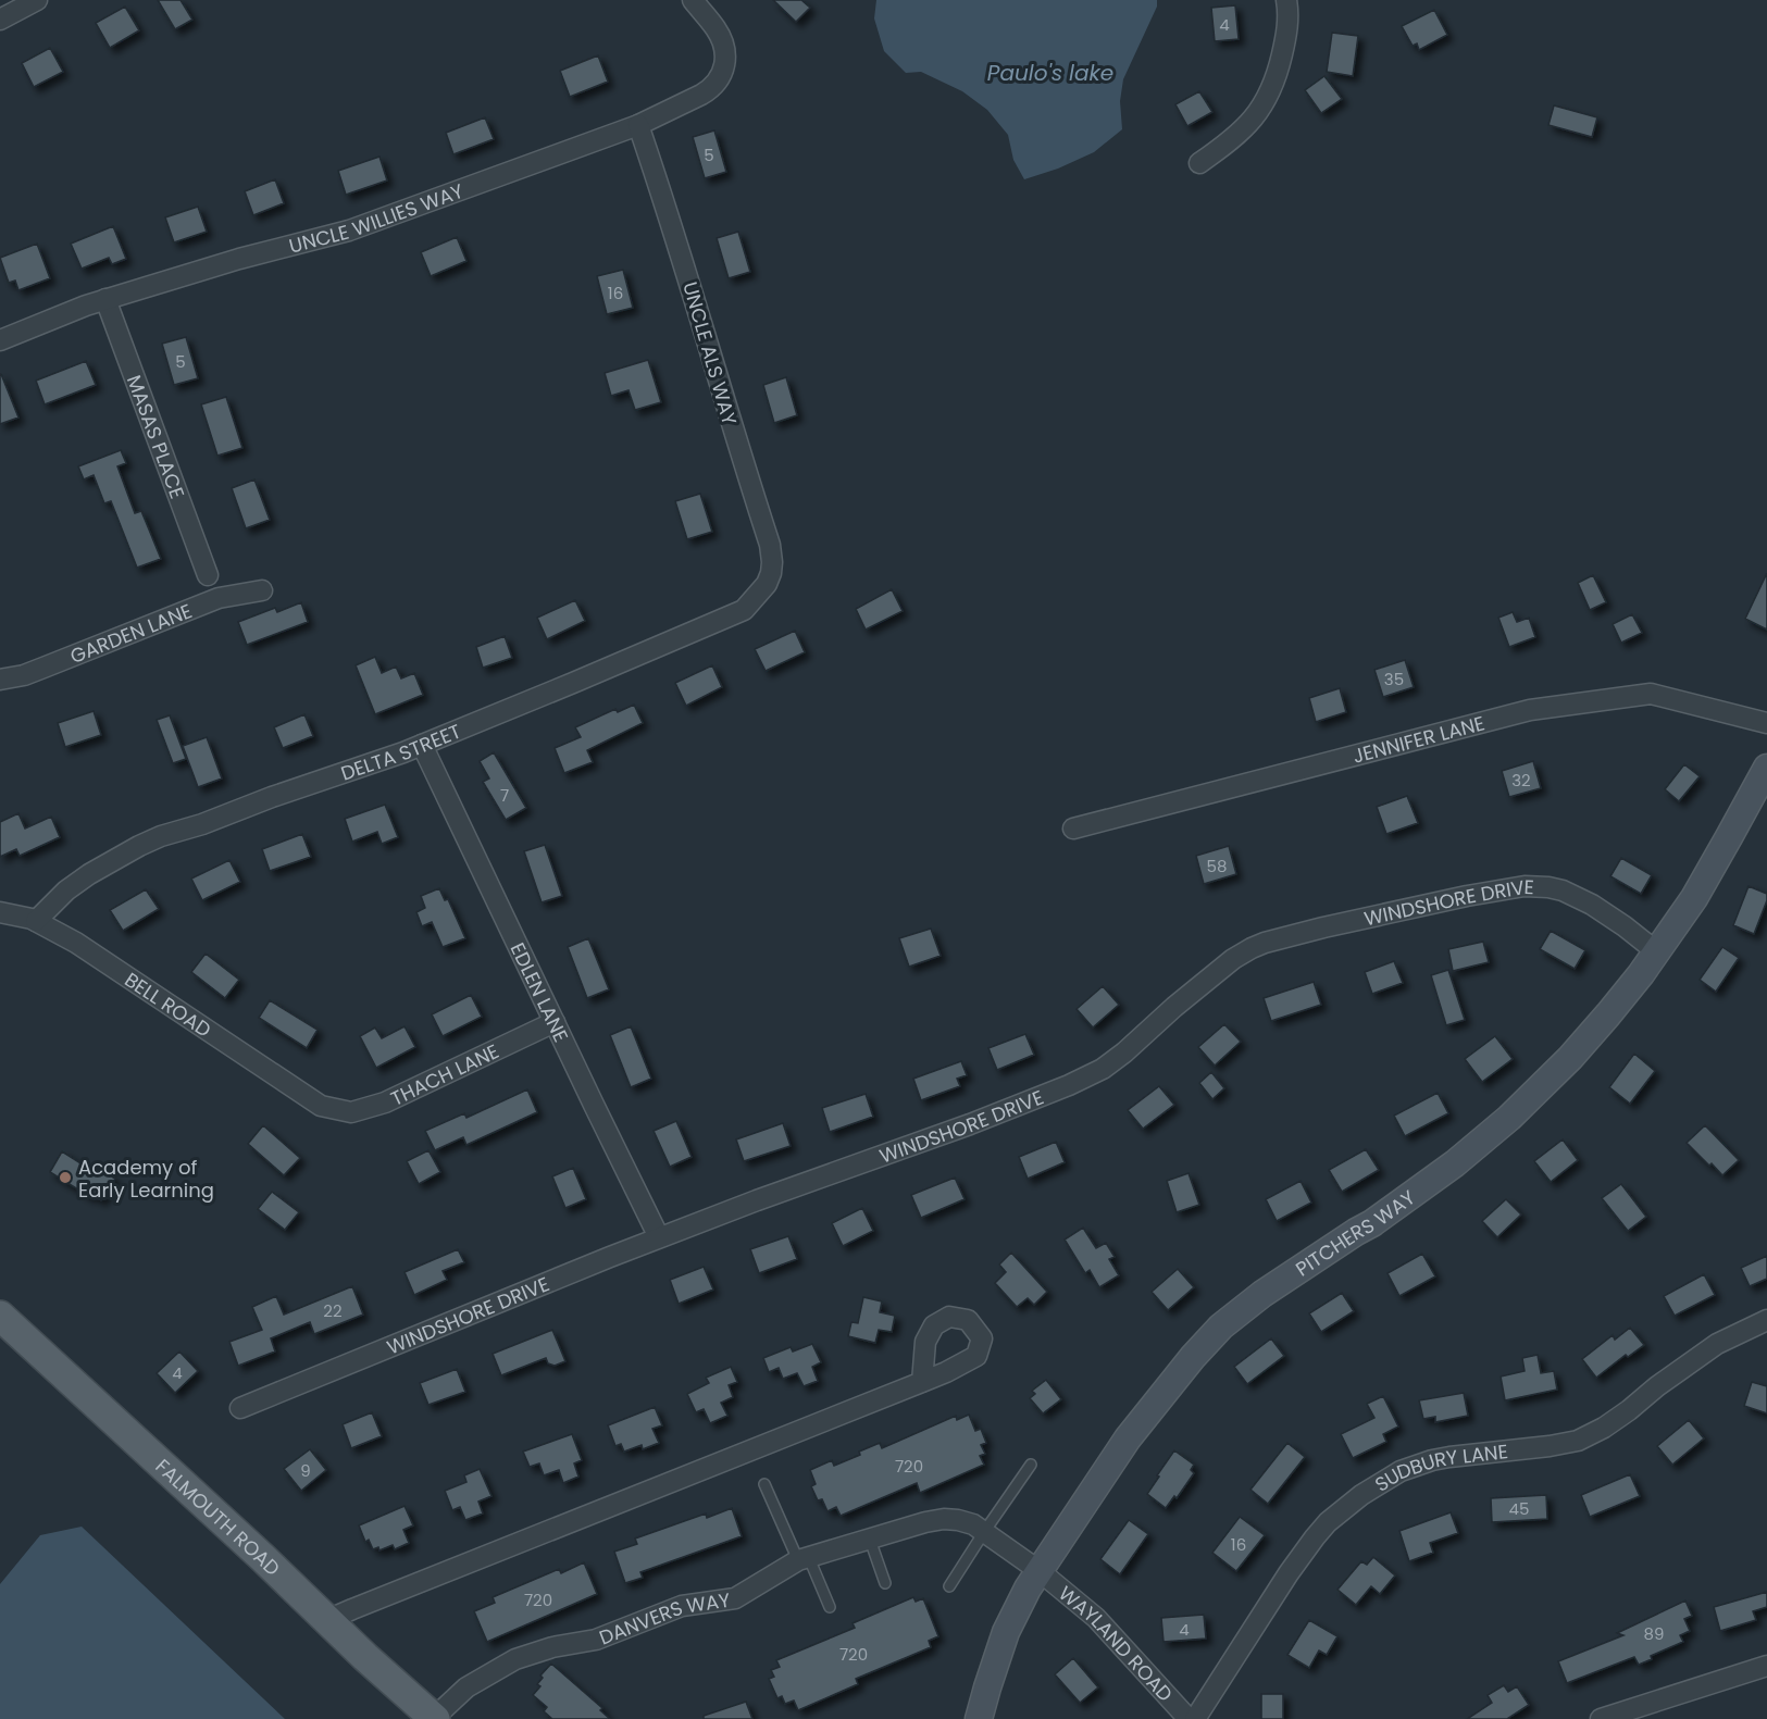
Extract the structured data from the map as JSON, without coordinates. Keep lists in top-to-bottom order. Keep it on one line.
{"streets":{"main road":["PITCHERS WAY","FALMOUTH ROAD"],"street":["UNCLE WILLIES WAY","UNCLE ALS WAY","MASAS PLACE","GARDEN LANE","JENNIFER LANE","DELTA STREET","WINDSHORE DRIVE","EDLEN LANE","BELL ROAD","THACH LANE","SUDBURY LANE","DANVERS WAY","WAYLAND ROAD"]},"crossings":[["UNCLE WILLIES WAY","UNCLE ALS WAY"],["UNCLE WILLIES WAY","MASAS PLACE"],["UNCLE ALS WAY","DELTA STREET"],["DELTA STREET","EDLEN LANE"],["DELTA STREET","BELL ROAD"],["WINDSHORE DRIVE","EDLEN LANE"],["WINDSHORE DRIVE","PITCHERS WAY"],["EDLEN LANE","THACH LANE"],["BELL ROAD","THACH LANE"],["PITCHERS WAY","DANVERS WAY"],["PITCHERS WAY","WAYLAND ROAD"],["FALMOUTH ROAD","DANVERS WAY"],["DANVERS WAY","WAYLAND ROAD"]],"water":["Paulo's lake"],"places":["Academy of Early Learning"],"house_numbers":["4","5","16","5","35","32","7","58","22","4","720","9","45","16","720","4","89","720"]}
